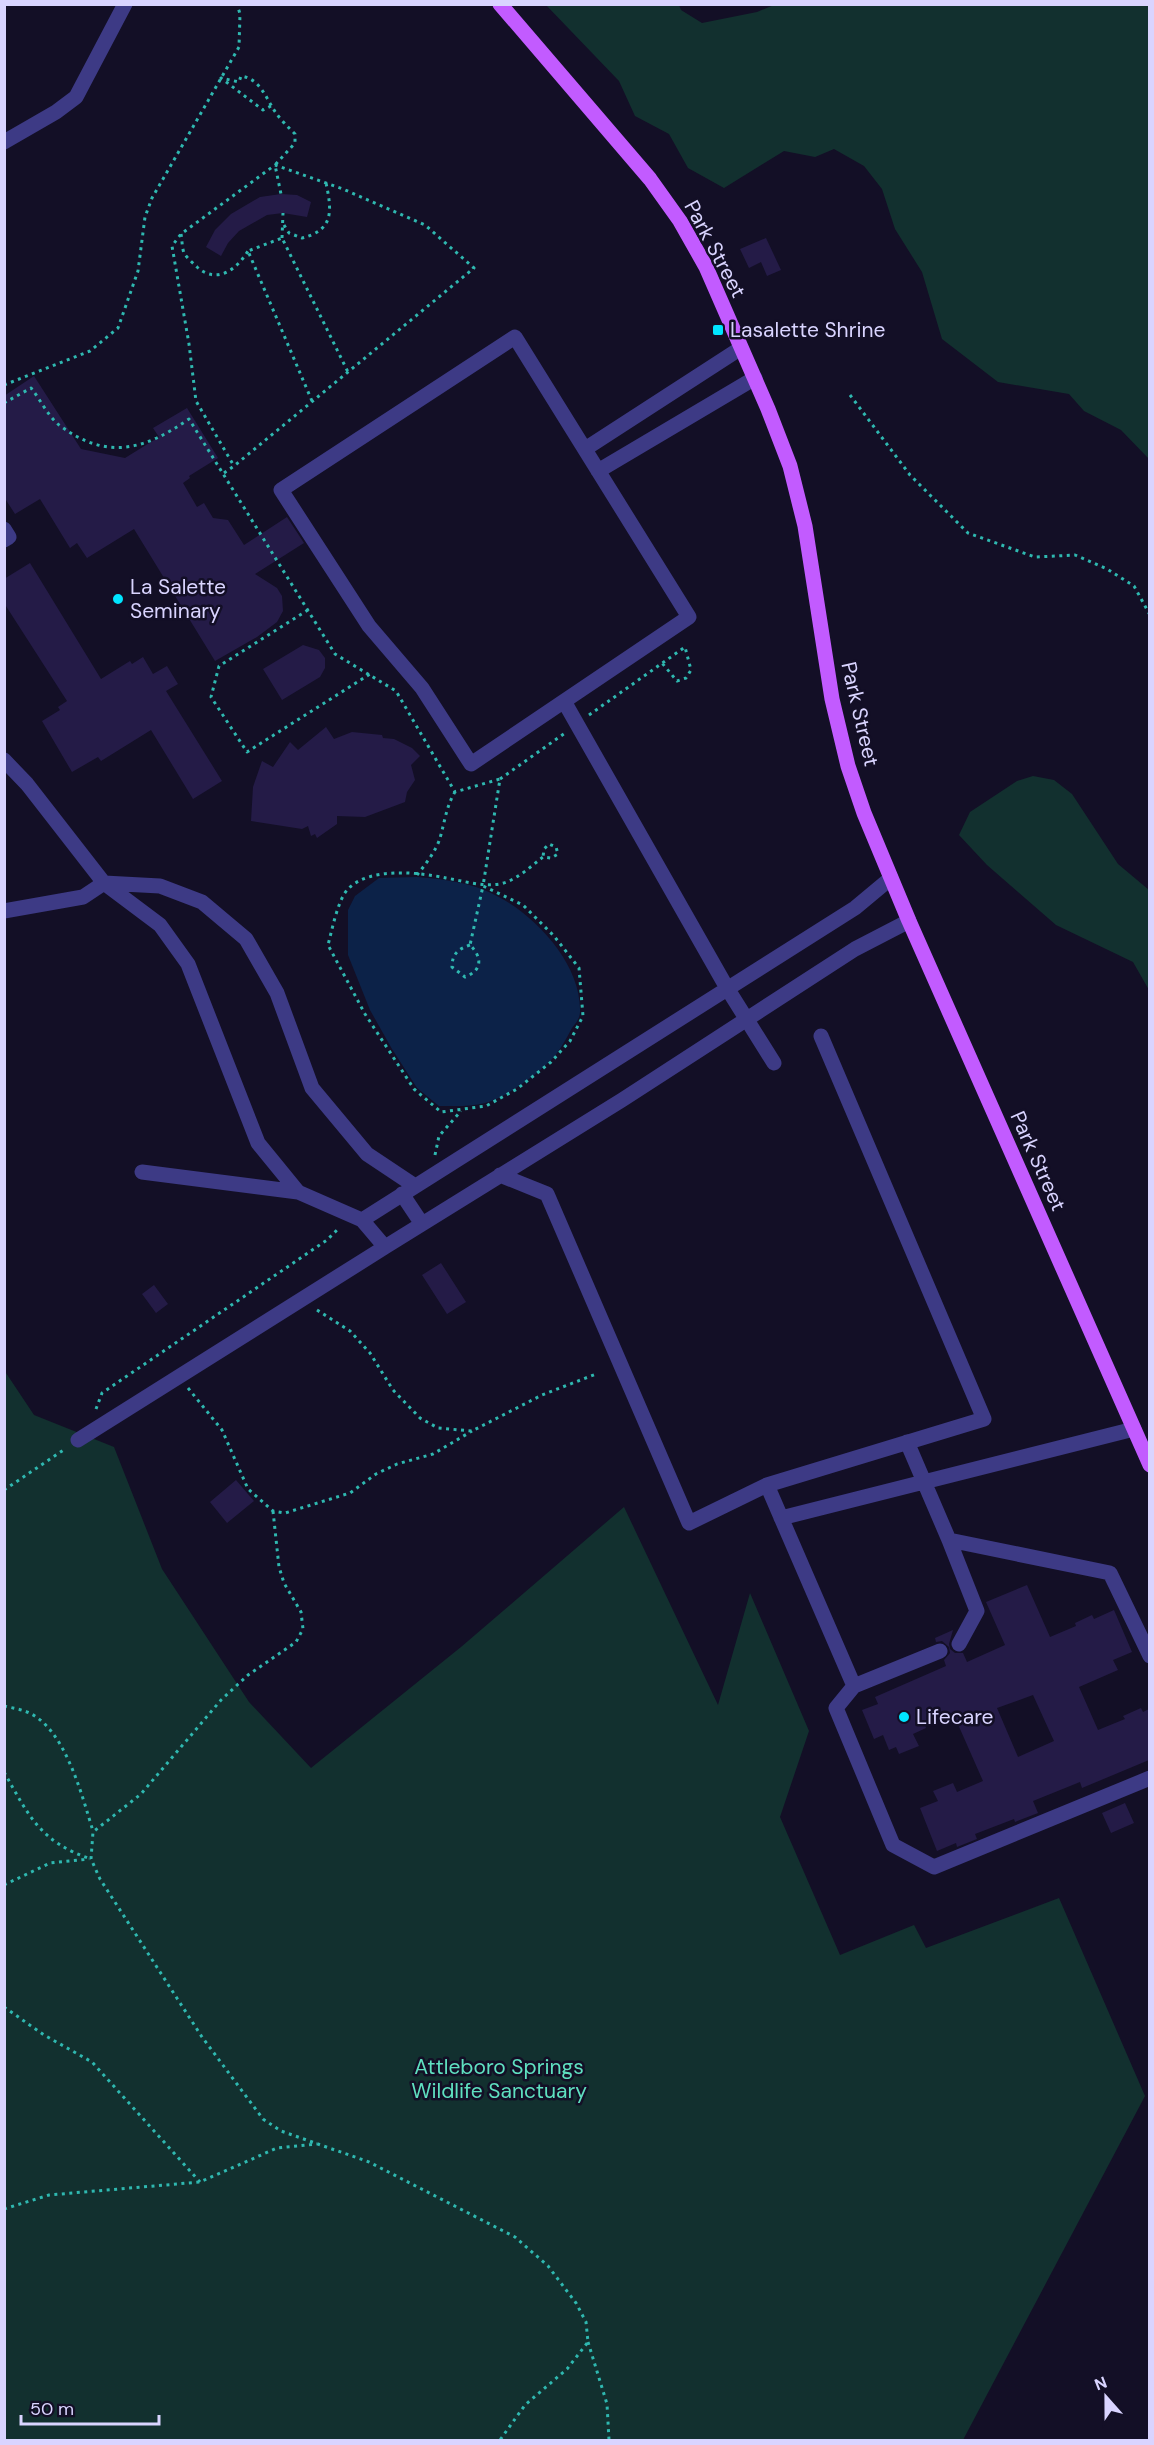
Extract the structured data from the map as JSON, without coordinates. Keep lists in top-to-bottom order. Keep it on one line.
{"streets":{"main road":["Park Street"]},"parks":["Attleboro Springs Wildlife Sanctuary"],"places":{"transit":["Lasalette Shrine"],"other":["La Salette Seminary","Lifecare"]},"scale_bar":"50 m","north":"top"}
